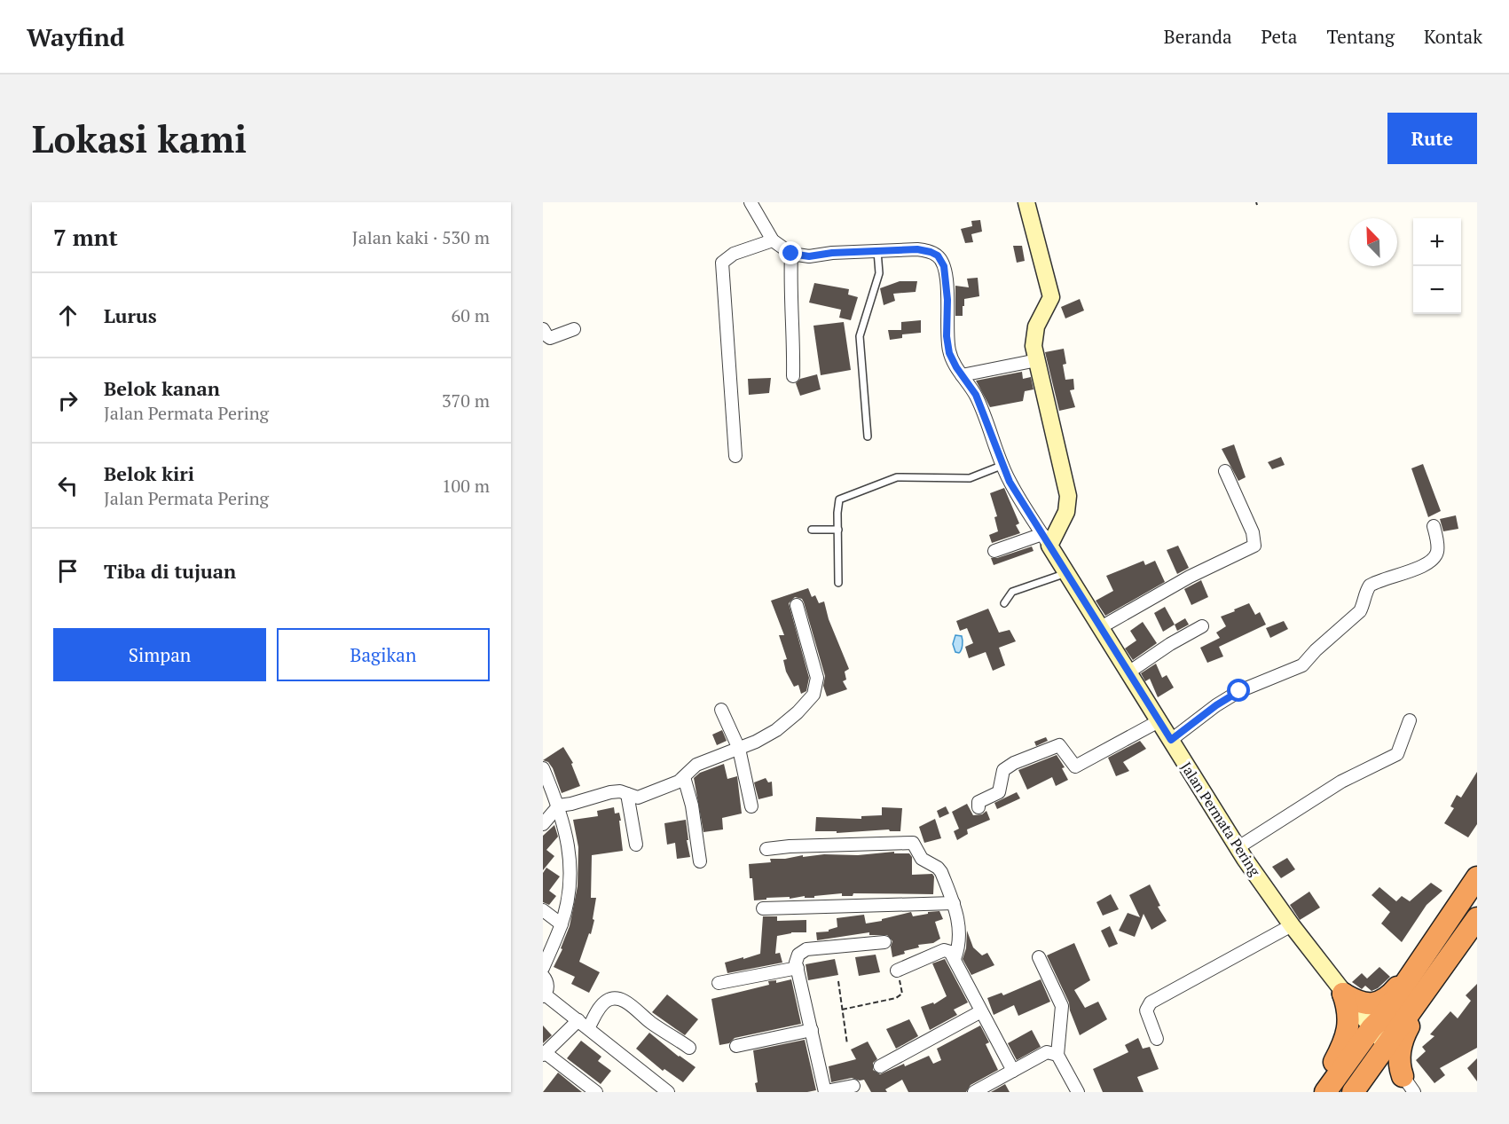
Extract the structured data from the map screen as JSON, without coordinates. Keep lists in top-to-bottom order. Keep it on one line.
{"streets":{"street":["Jalan Permata Pering"]},"north":"top left","page":{"header":"Wayfind","nav":["Beranda","Peta","Tentang","Kontak"],"buttons":["Rute",["Simpan","Bagikan"]],"title":"Lokasi kami","heading":["7 mnt","Jalan kaki · 530 m"],"map_buttons":["+","−"],"list":[["Lurus","60 m"],["Belok kanan","Jalan Permata Pering","370 m"],["Belok kiri","Jalan Permata Pering","100 m"],"Tiba di tujuan"]}}
